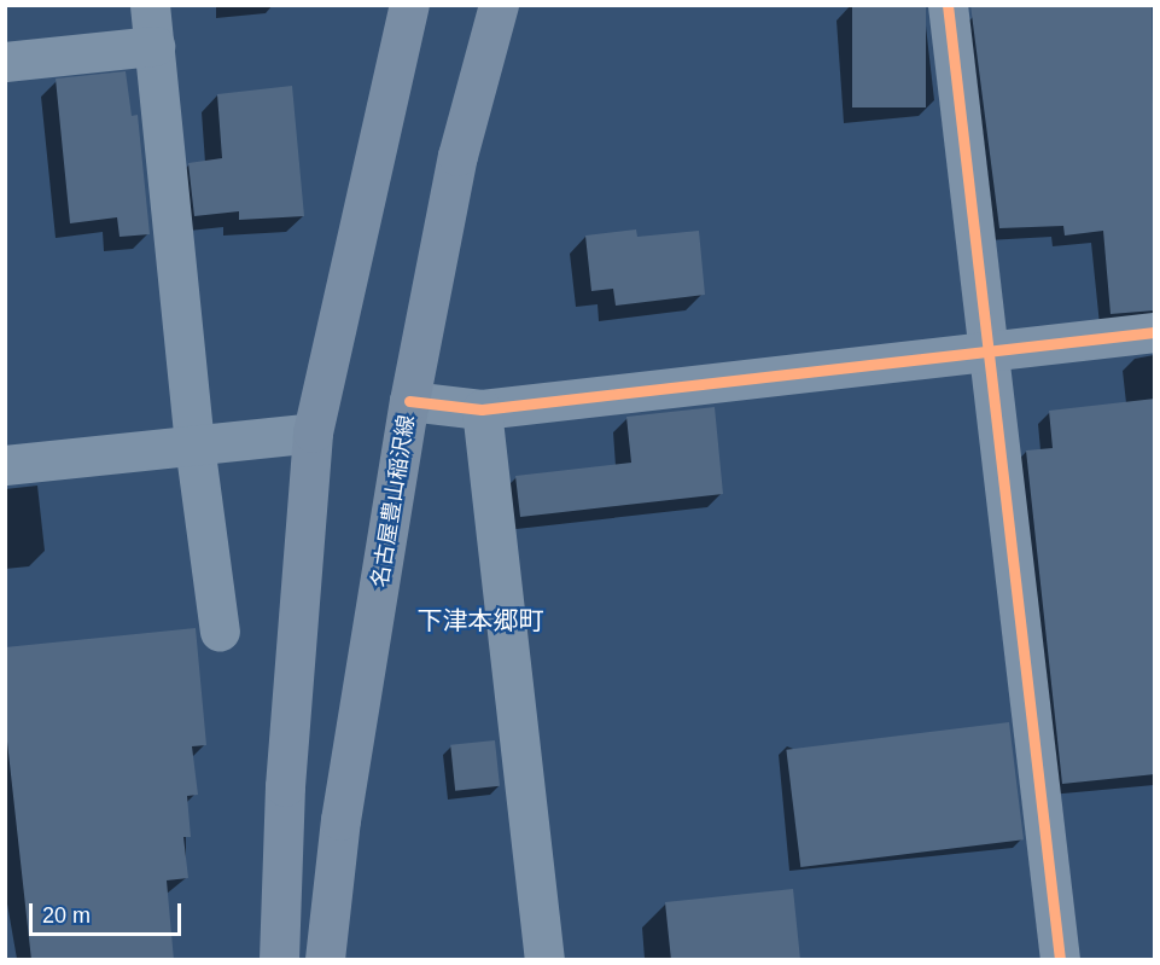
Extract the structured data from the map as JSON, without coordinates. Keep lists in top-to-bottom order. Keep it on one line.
{"streets":{"main road":["名古屋豊山稲沢線"]},"districts":["下津本郷町"],"scale_bar":"20 m"}
